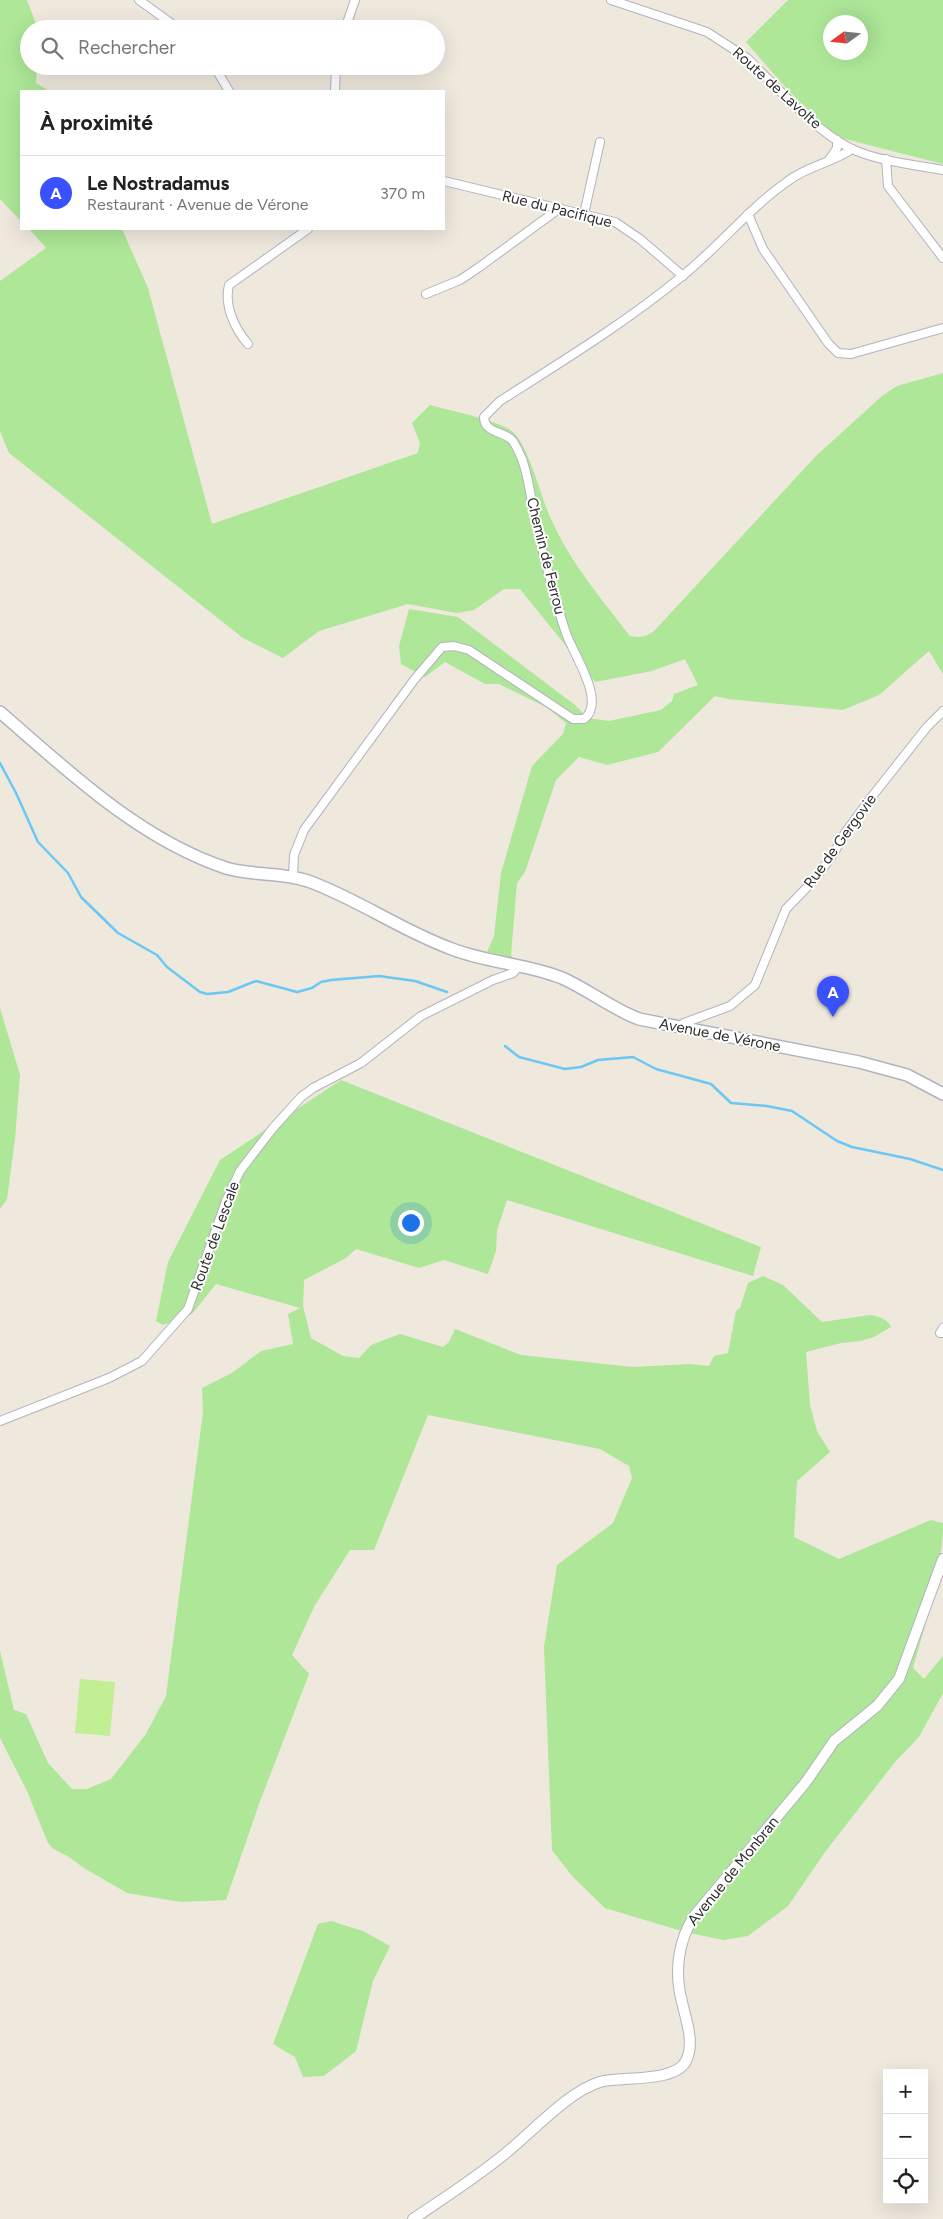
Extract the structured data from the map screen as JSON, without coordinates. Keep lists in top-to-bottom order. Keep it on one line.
{"streets":{"main road":["Avenue de Vérone"],"street":["Route de Lavolte","Rue du Pacifique","Chemin de Ferrou","Rue de Gergovie","Route de Lescale","Avenue de Monbran"]},"crossings":[["Route de Lavolte","Chemin de Ferrou"],["Rue du Pacifique","Chemin de Ferrou"],["Chemin de Ferrou","Avenue de Vérone"],["Rue de Gergovie","Avenue de Vérone"],["Avenue de Vérone","Route de Lescale"]],"north":"left","page":{"search":"Rechercher","heading":"À proximité","list":[{"mark":"A","name":"Le Nostradamus","note":"Restaurant · Avenue de Vérone","value":"370 m"}],"pins":"A","map_buttons":["+","−"]}}
